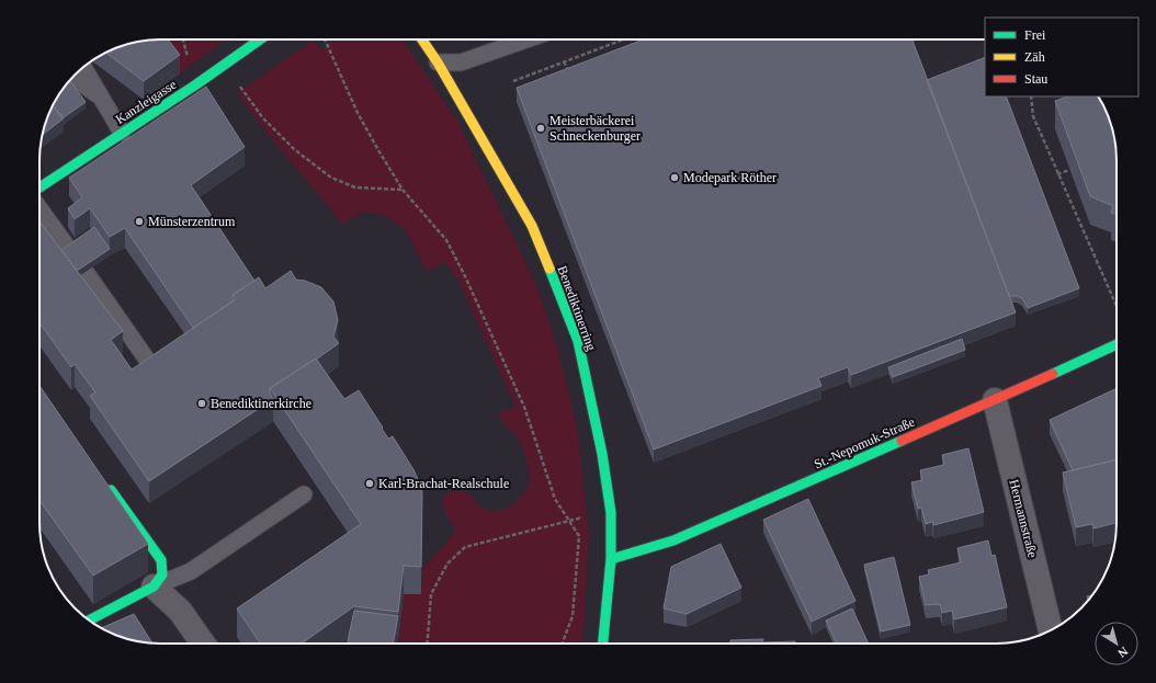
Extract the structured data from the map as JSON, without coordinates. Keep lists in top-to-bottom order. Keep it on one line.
{"streets":{"street":["Kanzleigasse","Benediktinerring","St.-Nepomuk-Straße","Hermannstraße"]},"crossings":[["Benediktinerring","St.-Nepomuk-Straße"],["St.-Nepomuk-Straße","Hermannstraße"]],"places":["Meisterbäckerei Schneckenburger","Modepark Röther","Münsterzentrum","Benediktinerkirche","Karl-Brachat-Realschule"],"legend":["Frei","Zäh","Stau"],"north":"bottom right"}
